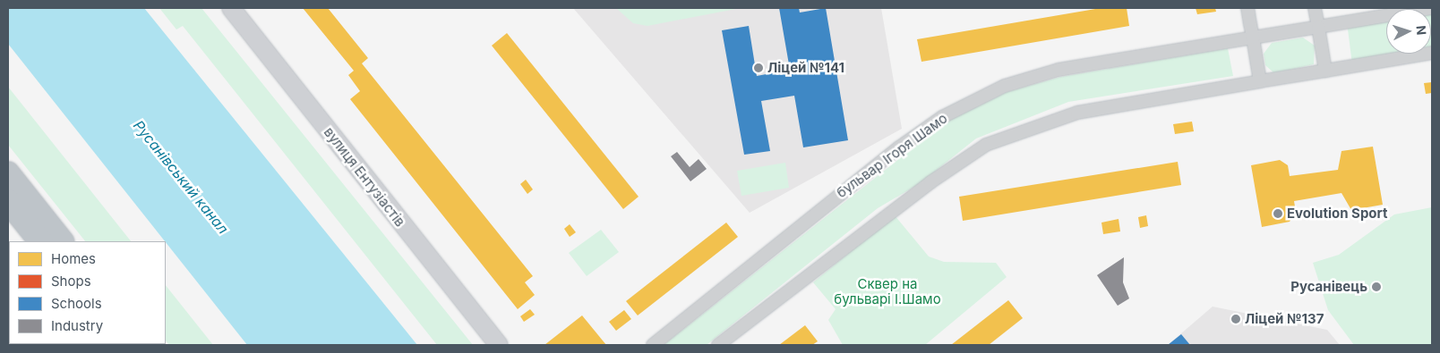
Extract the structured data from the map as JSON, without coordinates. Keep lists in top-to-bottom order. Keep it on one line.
{"streets":{"street":["бульвар Ігоря Шамо","вулиця Ентузіастів"]},"water":["Русанівський канал"],"parks":["Сквер на бульварі І.Шамо"],"places":["Ліцей №141","Evolution Sport","Русанівець","Ліцей №137"],"legend":["Homes","Shops","Schools","Industry"],"north":"right"}
